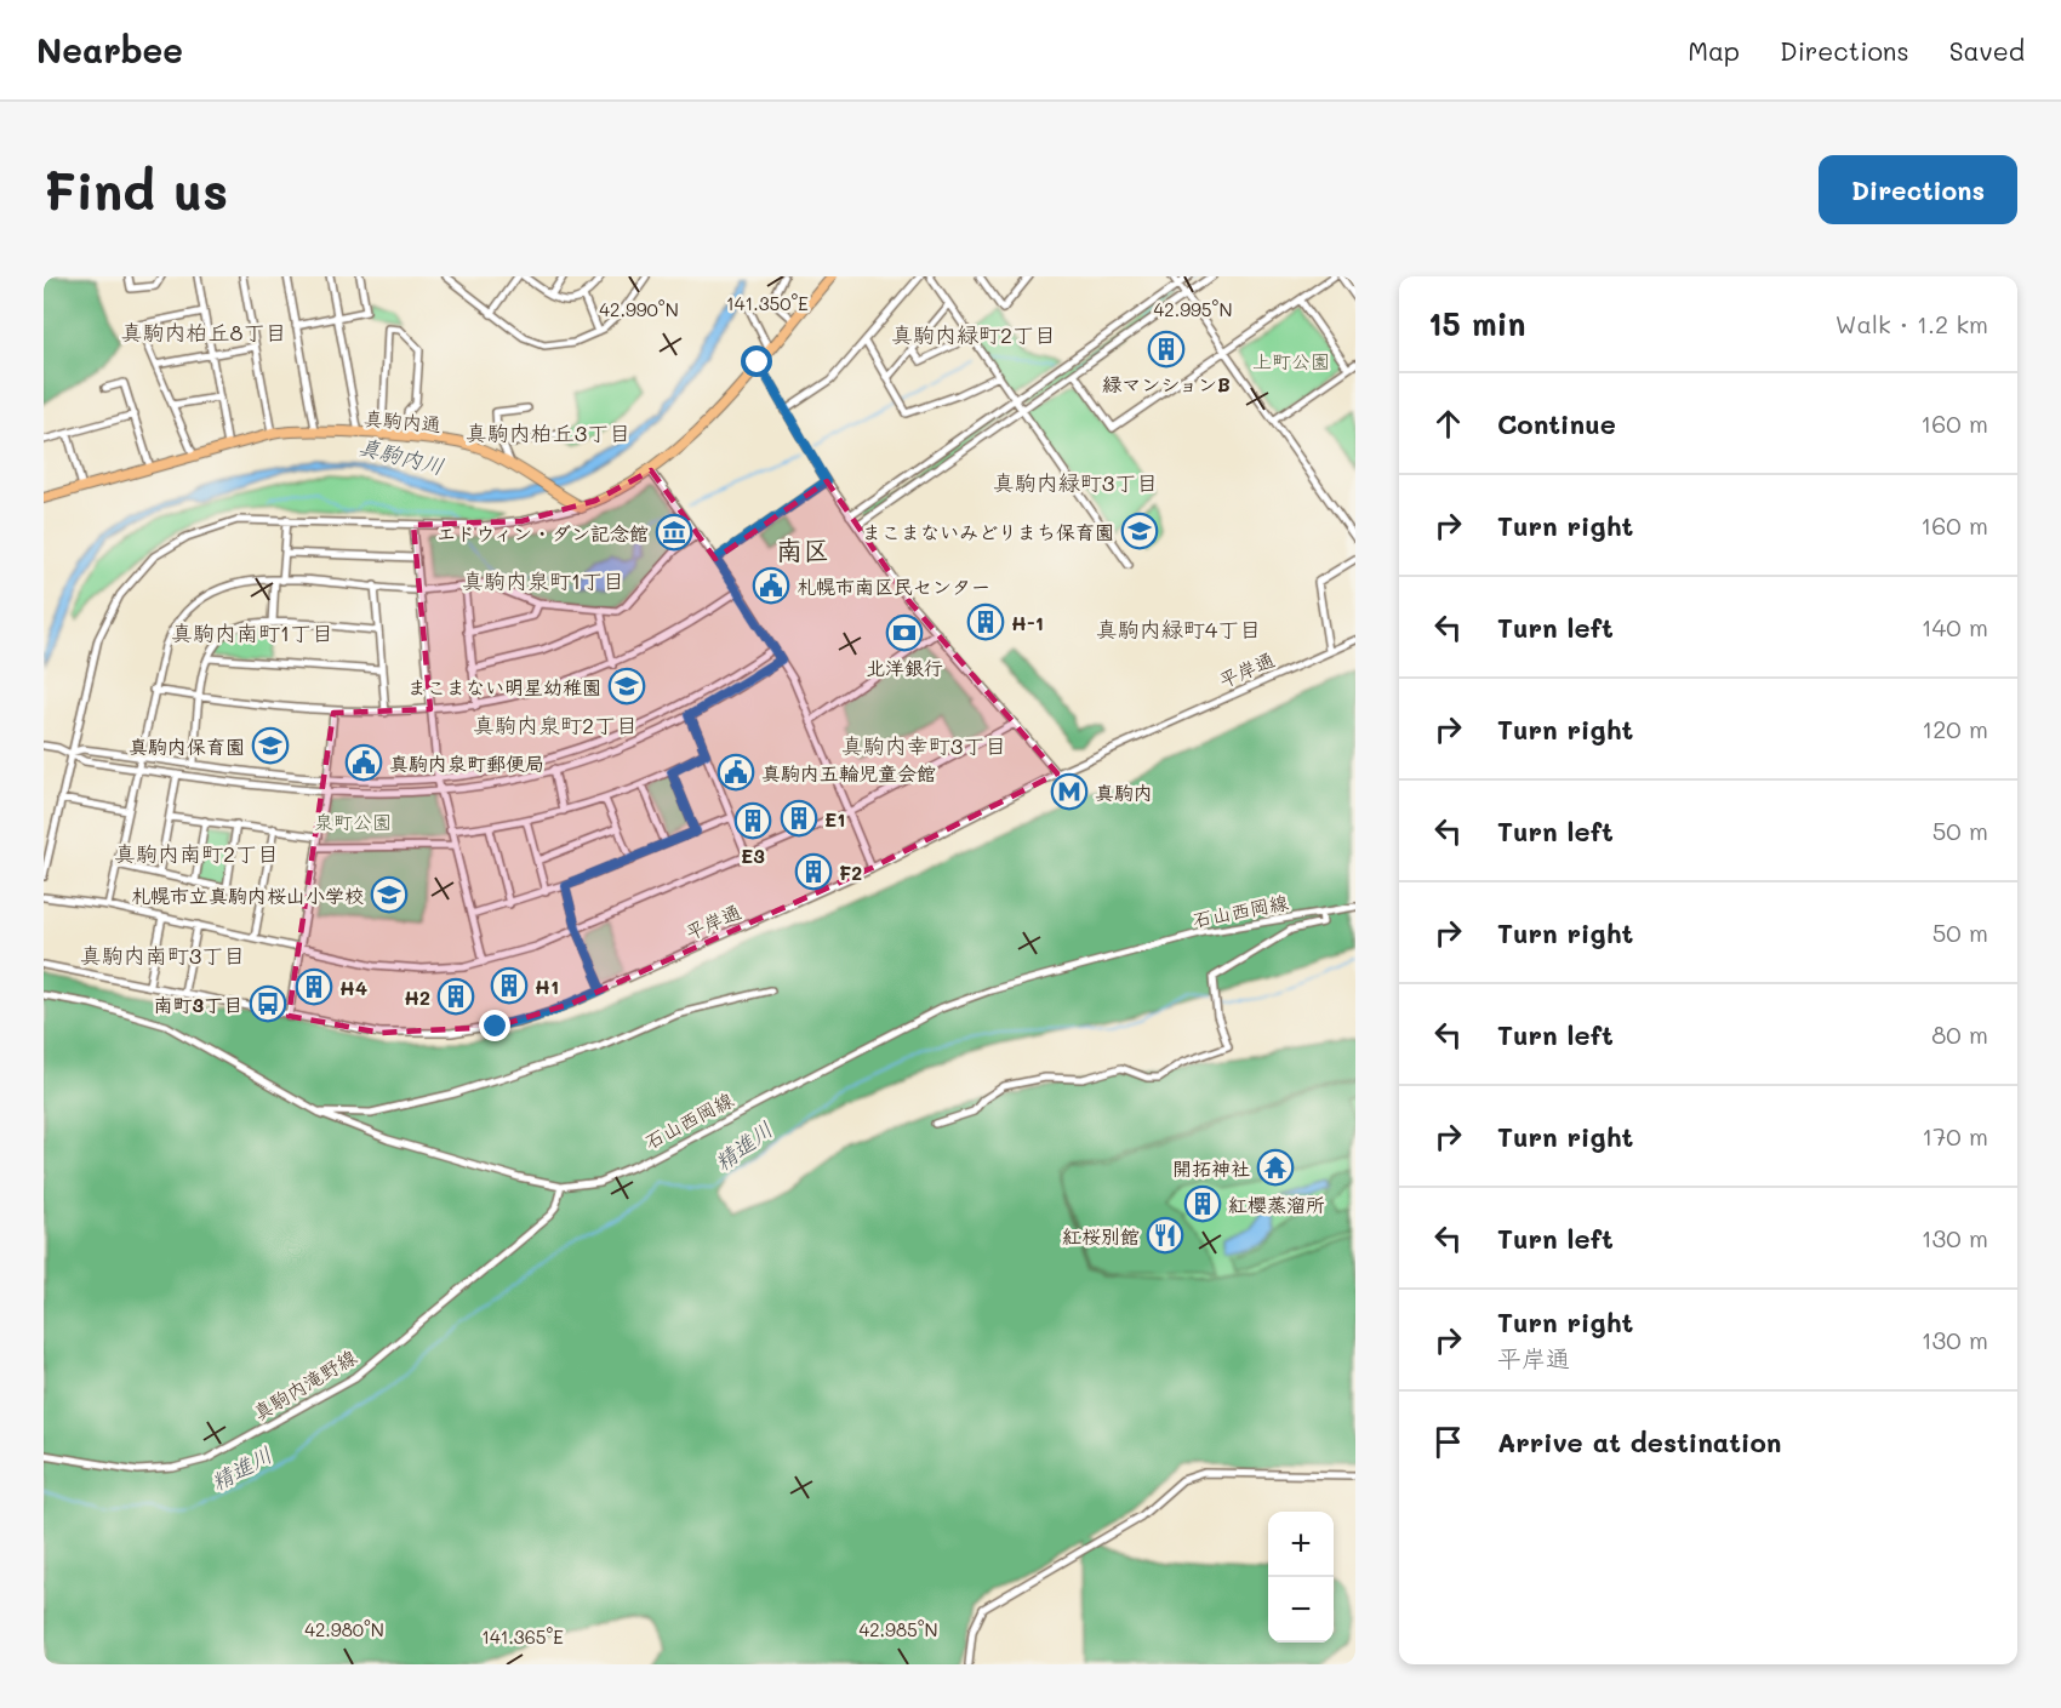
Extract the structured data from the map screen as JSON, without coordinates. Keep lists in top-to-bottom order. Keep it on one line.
{"streets":{"highway":["真駒内通"],"street":["平岸通","石山西岡線","真駒内滝野線"]},"crossings":[["石山西岡線","真駒内滝野線"]],"districts":["真駒内柏丘8丁目","真駒内緑町2丁目","真駒内柏丘3丁目","真駒内緑町3丁目","南区","真駒内泉町1丁目","真駒内緑町4丁目","真駒内南町1丁目","真駒内泉町2丁目","真駒内幸町3丁目","真駒内南町2丁目","真駒内南町3丁目"],"water":["真駒内川","精進川"],"parks":["上町公園","泉町公園"],"places":{"building":["緑マンションB","H-1","E1","E3","F2","H1","H4","H2","紅櫻蒸溜所"],"school or university":["まこまないみどりまち保育園","まこまない明星幼稚園","真駒内保育園","札幌市立真駒内桜山小学校"],"museum":["エドウィン・ダン記念館"],"public building":["札幌市南区民センター","真駒内泉町郵便局","真駒内五輪児童会館"],"bank":["北洋銀行"],"metro station":["真駒内"],"bus stop":["南町3丁目"],"temple":["開拓神社"],"restaurant":["紅桜別館"]},"page":{"header":"Nearbee","nav":["Map","Directions","Saved"],"buttons":"Directions","title":"Find us","heading":["15 min","Walk · 1.2 km"],"list":[["Continue","160 m"],["Turn right","160 m"],["Turn left","140 m"],["Turn right","120 m"],["Turn left","50 m"],["Turn right","50 m"],["Turn left","80 m"],["Turn right","170 m"],["Turn left","130 m"],["Turn right","平岸通","130 m"],"Arrive at destination"],"map_buttons":["+","−"]},"coordinates":["141.350°E","42.990°N","42.995°N","42.980°N","42.985°N","141.365°E"]}
